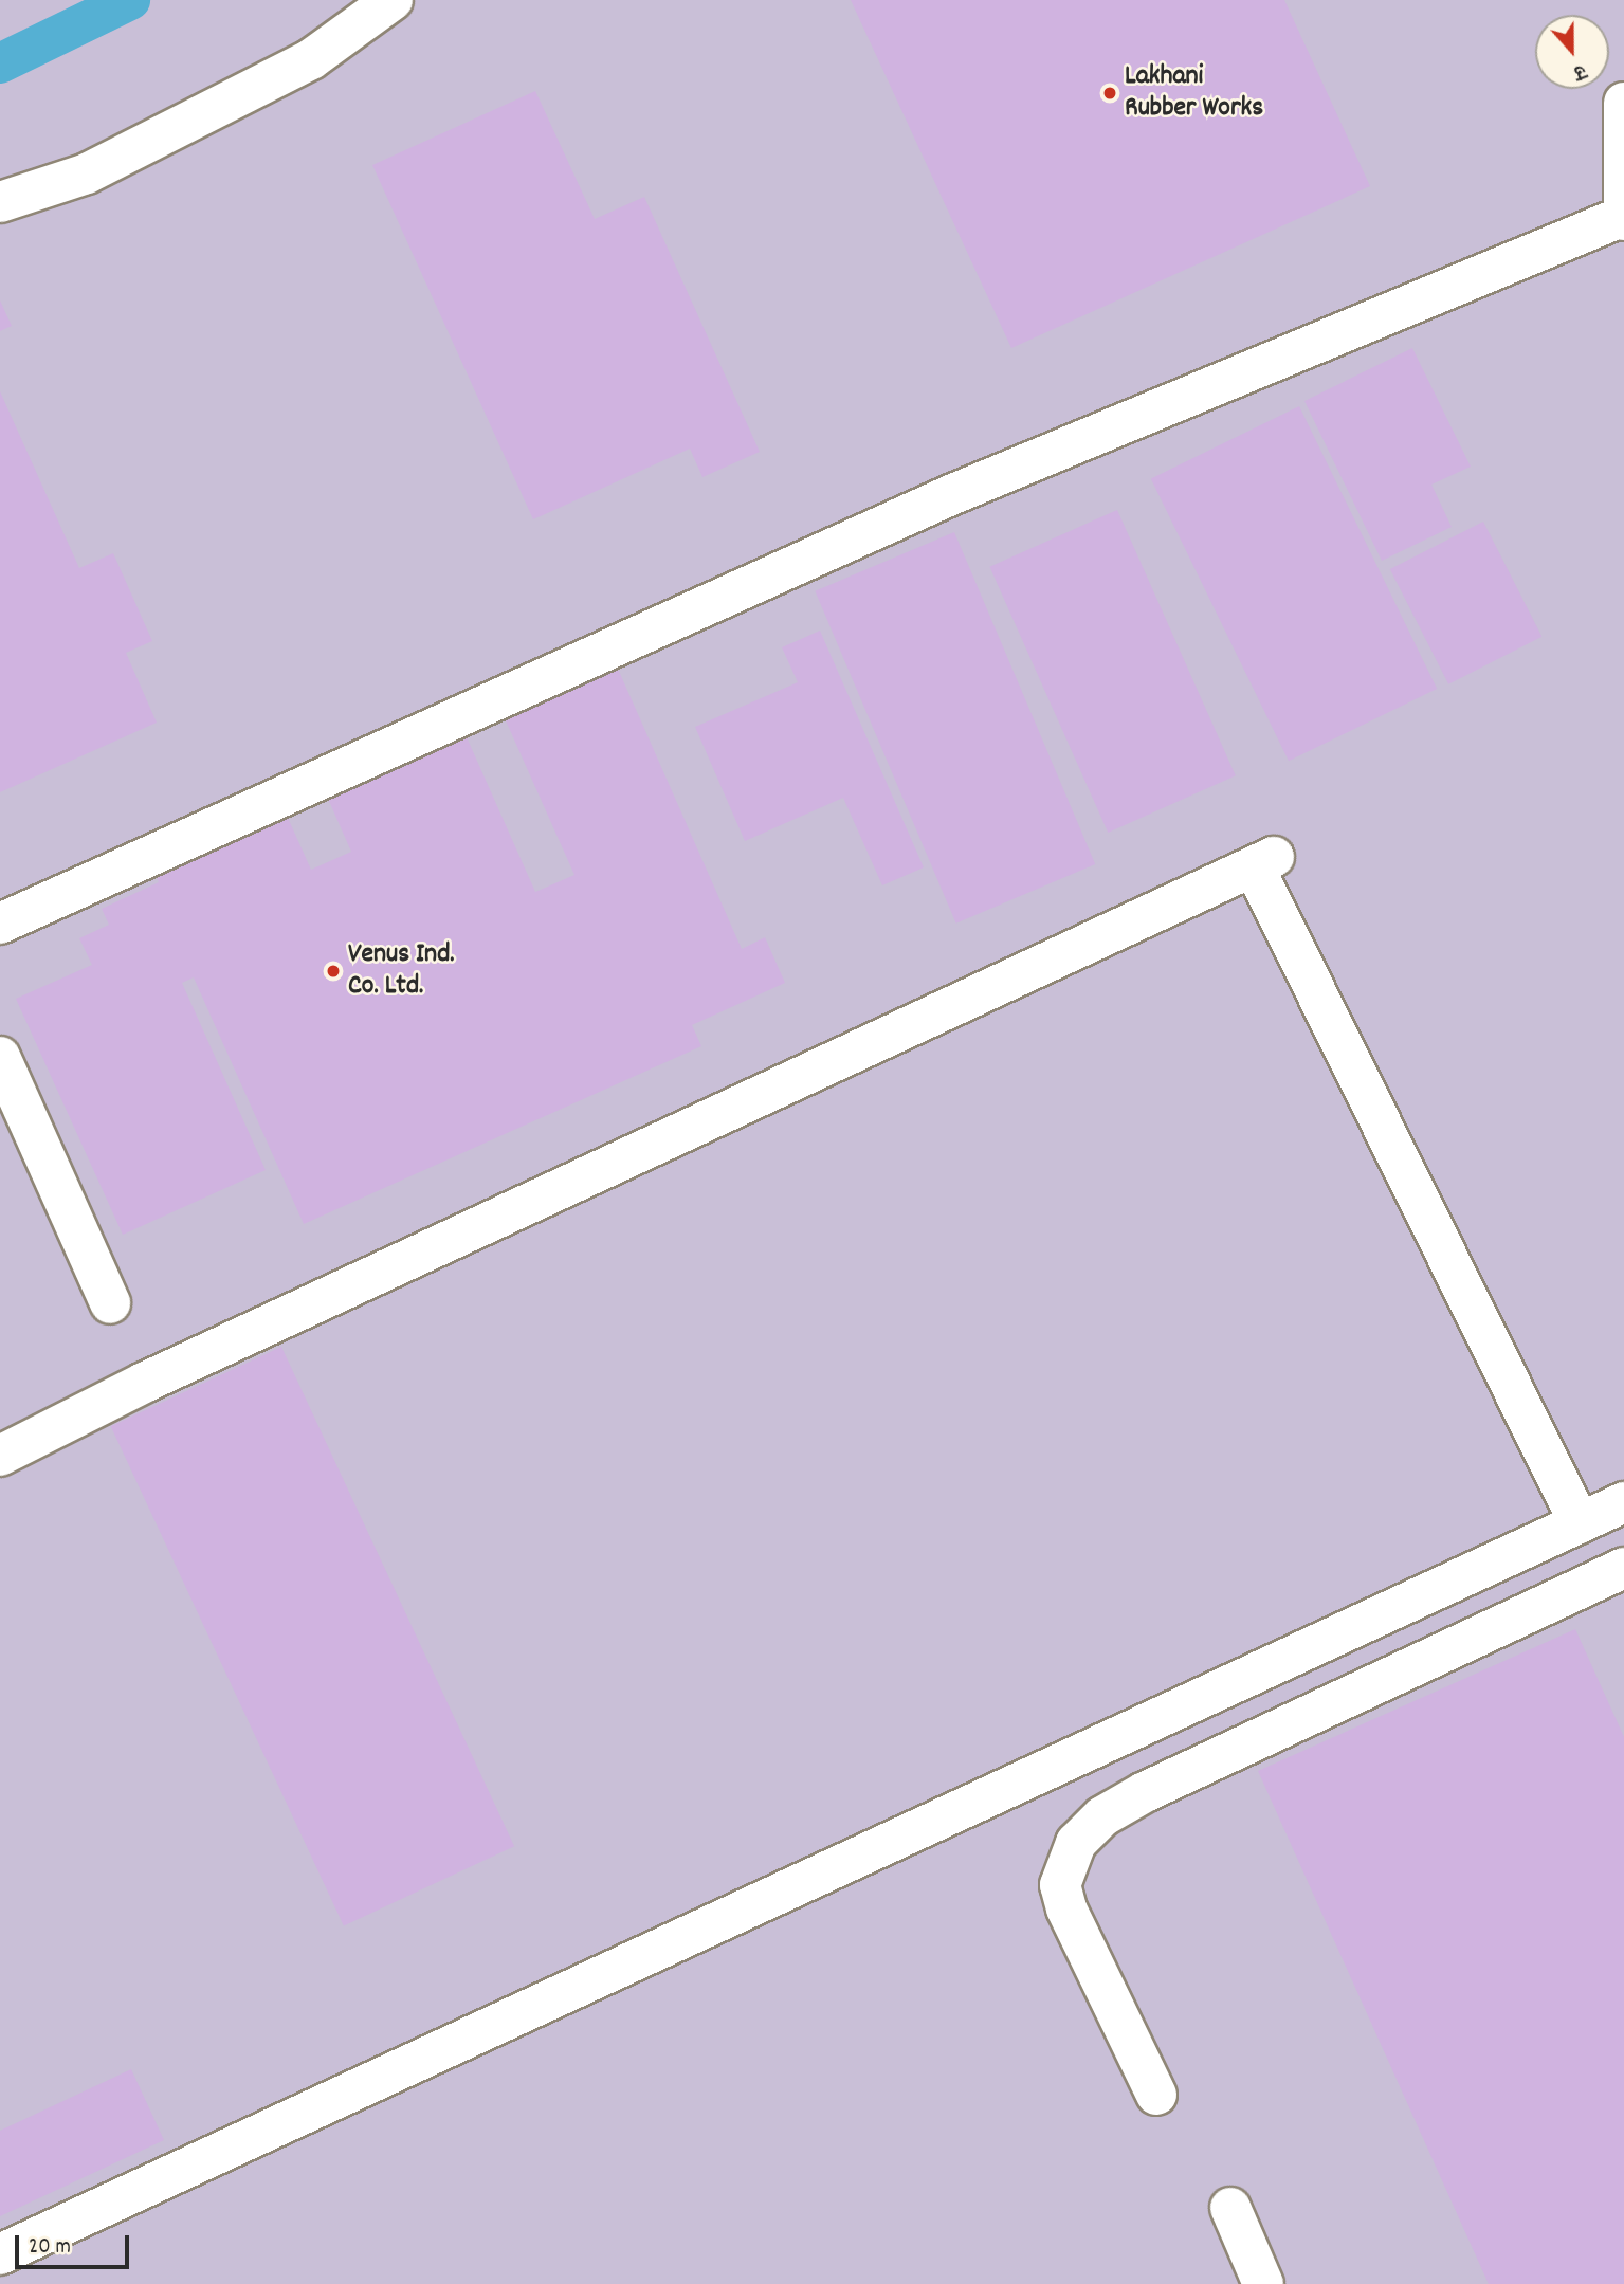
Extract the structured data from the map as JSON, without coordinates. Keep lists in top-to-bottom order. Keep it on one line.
{"places":["Lakhani Rubber Works","Venus Ind. Co. Ltd."],"scale_bar":"20 m","north":"bottom"}
